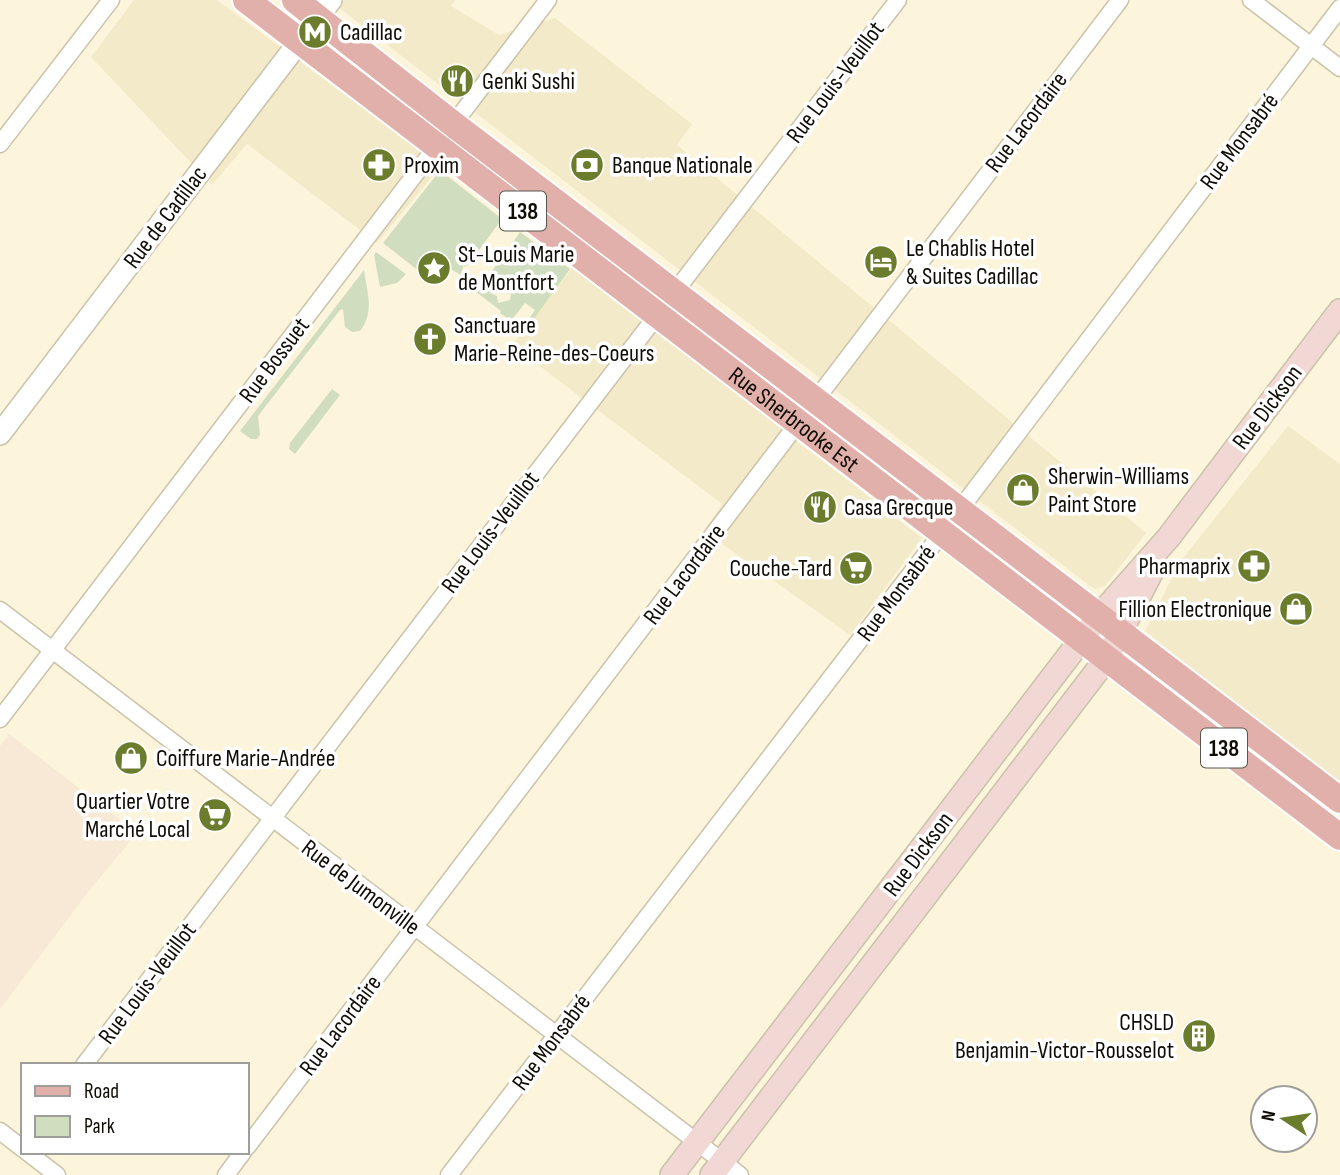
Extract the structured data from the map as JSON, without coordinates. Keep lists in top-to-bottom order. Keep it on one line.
{"streets":{"main road":["138","Rue Dickson","Rue Sherbrooke Est"],"street":["Rue Louis-Veuillot","Rue Lacordaire","Rue Monsabré","Rue de Cadillac","Rue Bossuet","Rue de Jumonville"]},"crossings":[["Rue Louis-Veuillot","Rue Sherbrooke Est"],["Rue Louis-Veuillot","Rue de Jumonville"],["Rue Lacordaire","Rue Sherbrooke Est"],["Rue Lacordaire","Rue de Jumonville"],["Rue Monsabré","Rue Sherbrooke Est"],["Rue Monsabré","Rue de Jumonville"],["Rue de Cadillac","Rue Sherbrooke Est"],["Rue Bossuet","Rue Sherbrooke Est"],["Rue Bossuet","Rue de Jumonville"],["Rue Dickson","Rue Sherbrooke Est"],["Rue Dickson","Rue de Jumonville"]],"places":{"metro station":["Cadillac"],"restaurant":["Genki Sushi","Casa Grecque"],"pharmacy":["Proxim","Pharmaprix"],"bank":["Banque Nationale"],"hotel":["Le Chablis Hotel & Suites Cadillac"],"place":["St-Louis Marie de Montfort"],"church":["Sanctuare Marie-Reine-des-Coeurs"],"shop":["Sherwin-Williams Paint Store","Fillion Electronique","Coiffure Marie-Andrée"],"supermarket":["Couche-Tard","Quartier Votre Marché Local"],"building":["CHSLD Benjamin-Victor-Rousselot"]},"legend":["Road","Park"],"north":"left"}
